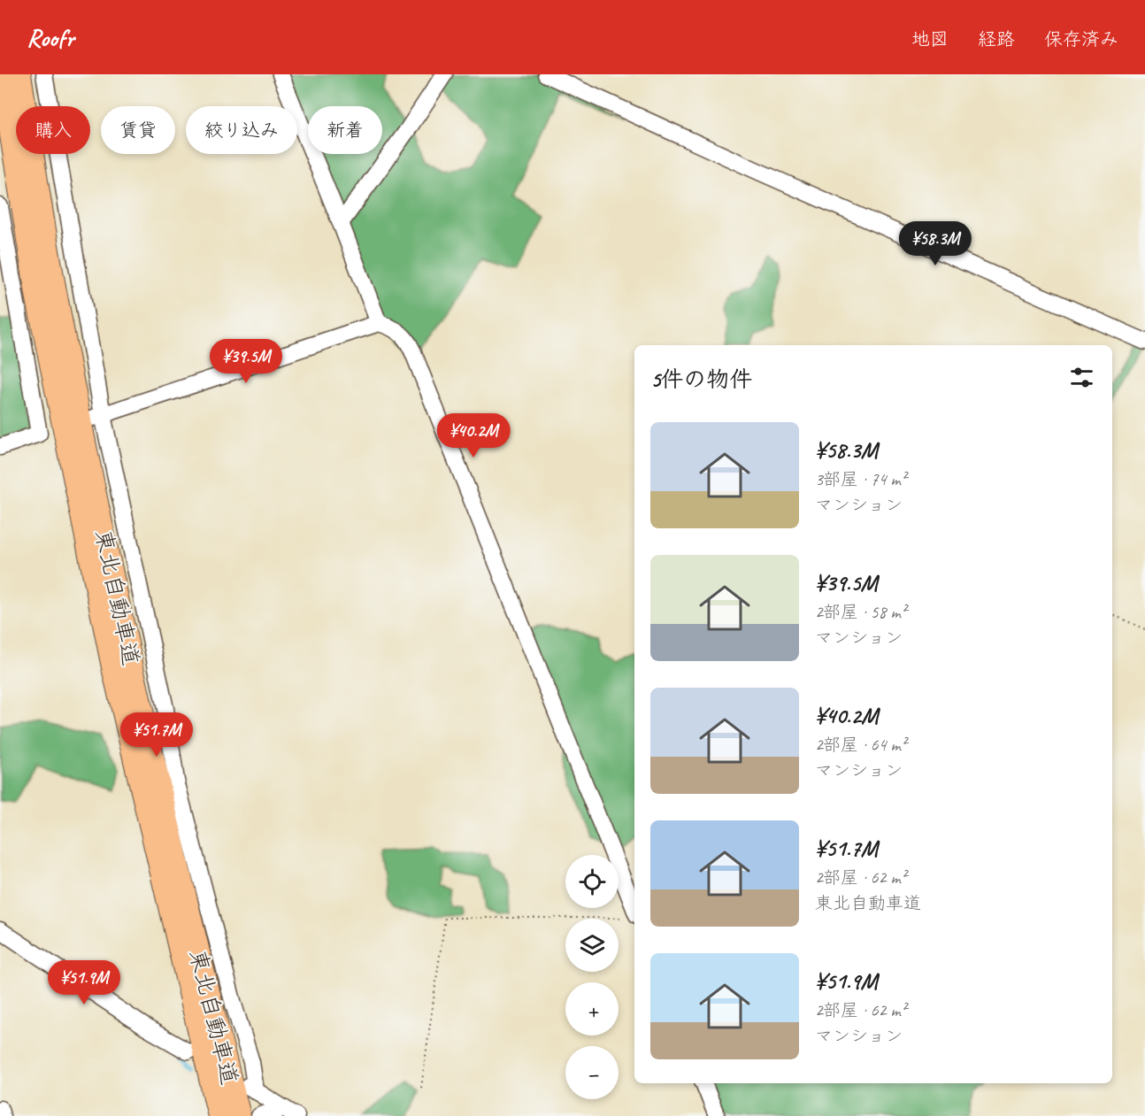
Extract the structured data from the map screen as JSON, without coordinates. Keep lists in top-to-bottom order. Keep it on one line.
{"streets":{"highway":["東北自動車道"]},"page":{"header":"Roofr","nav":["地図","経路","保存済み"],"chip":["購入","賃貸","絞り込み","新着"],"price":["¥58.3M","¥39.5M","¥40.2M","¥51.7M","¥51.9M"],"heading":"5件の物件","list":[{"name":"¥58.3M","note":"3部屋 · 74 m² · マンション"},{"name":"¥39.5M","note":"2部屋 · 58 m² · マンション"},{"name":"¥40.2M","note":"2部屋 · 64 m² · マンション"},{"name":"¥51.7M","note":"2部屋 · 62 m² · 東北自動車道"},{"name":"¥51.9M","note":"2部屋 · 62 m² · マンション"}],"map_buttons":["+","−"]}}
